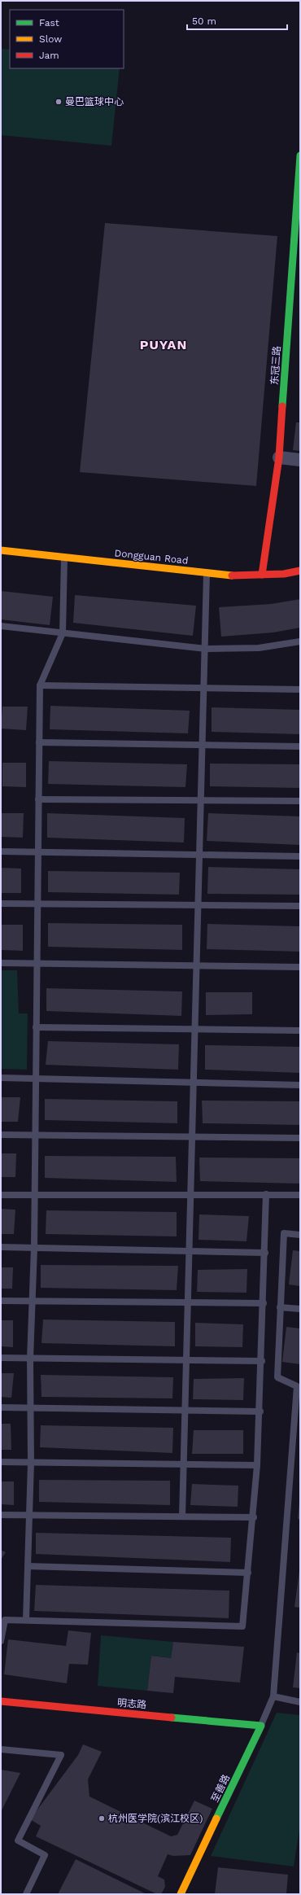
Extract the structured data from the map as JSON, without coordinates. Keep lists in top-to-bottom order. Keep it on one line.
{"streets":{"street":["东冠三路","Dongguan Road","明志路","至善路"]},"crossings":[["东冠三路","Dongguan Road"],["明志路","至善路"]],"districts":["PUYAN"],"places":["曼巴篮球中心","杭州医学院(滨江校区)"],"legend":["Fast","Slow","Jam"],"scale_bar":"50 m"}
